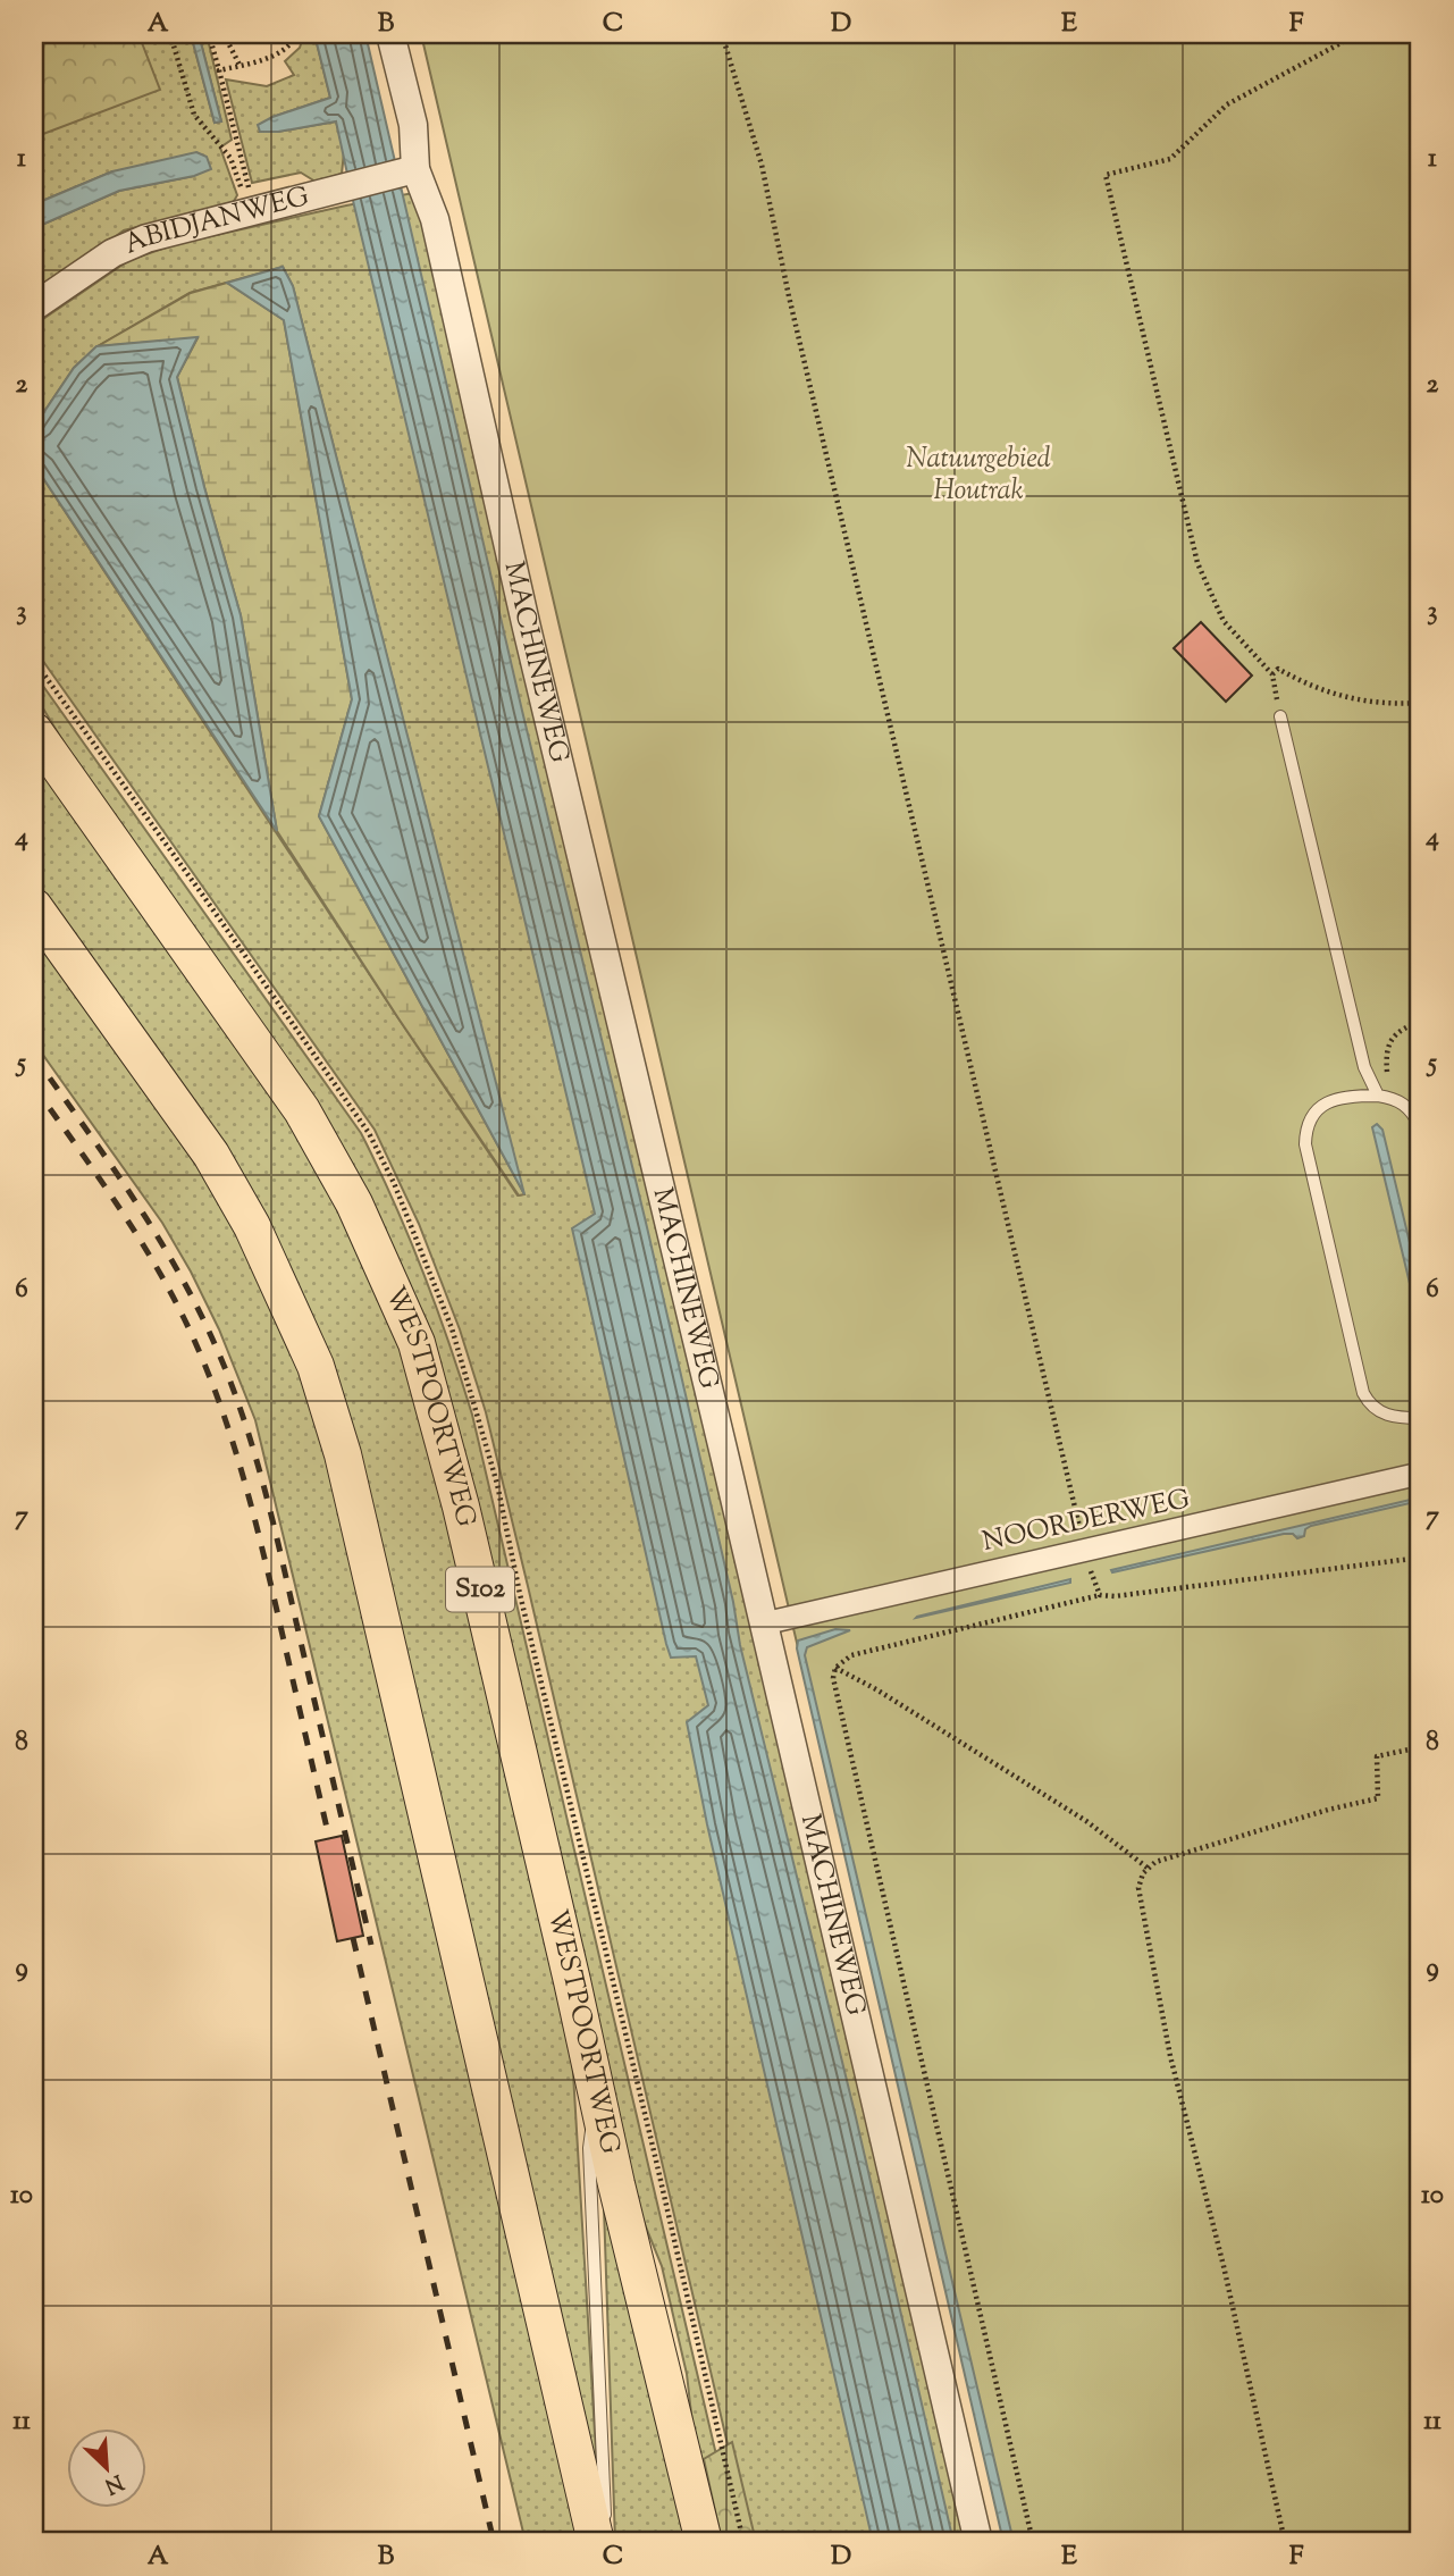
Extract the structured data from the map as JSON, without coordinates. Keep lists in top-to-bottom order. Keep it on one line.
{"streets":{"main road":["WESTPOORTWEG","S102"],"street":["ABIDJANWEG","MACHINEWEG","NOORDERWEG"]},"crossings":[["ABIDJANWEG","MACHINEWEG"],["MACHINEWEG","NOORDERWEG"]],"parks":["Natuurgebied Houtrak"],"north":"bottom right","grid":{"columns":["A","B","C","D","E","F"],"rows":["1","2","3","4","5","6","7","8","9","10","11"]}}
